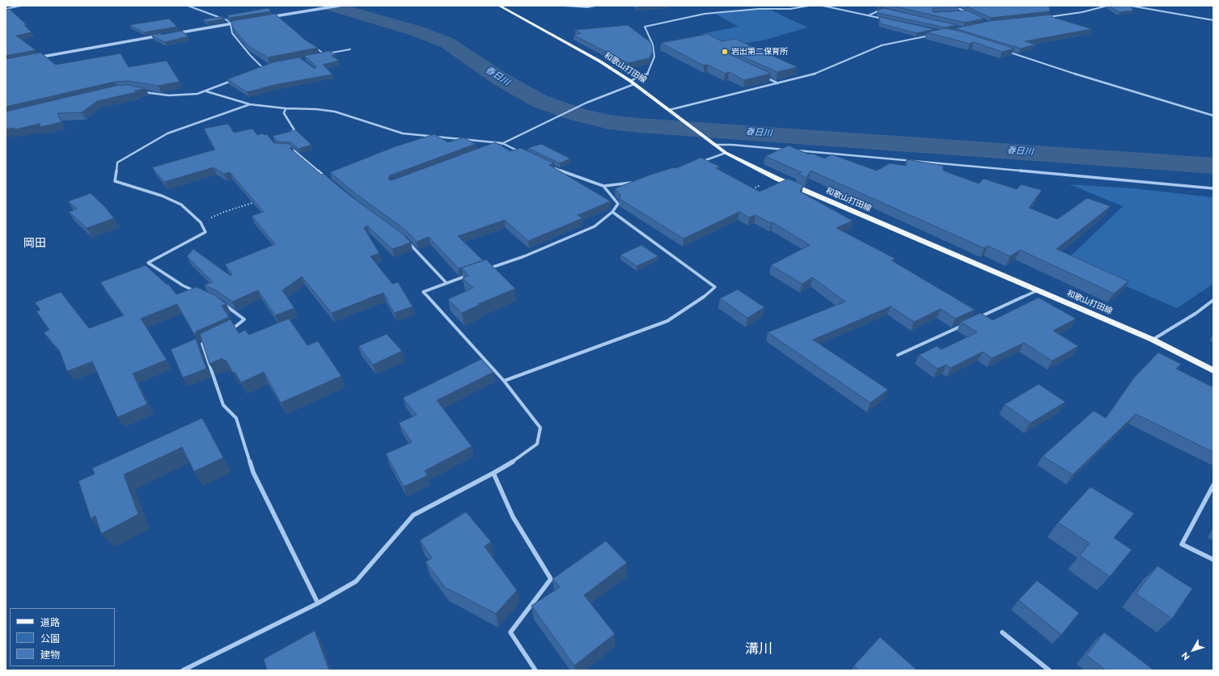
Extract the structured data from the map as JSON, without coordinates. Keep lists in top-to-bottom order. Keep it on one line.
{"streets":{"main road":["和歌山打田線"]},"districts":["岡田","溝川"],"water":["春日川"],"places":["岩出第二保育所"],"legend":["道路","公園","建物"],"north":"bottom left"}
